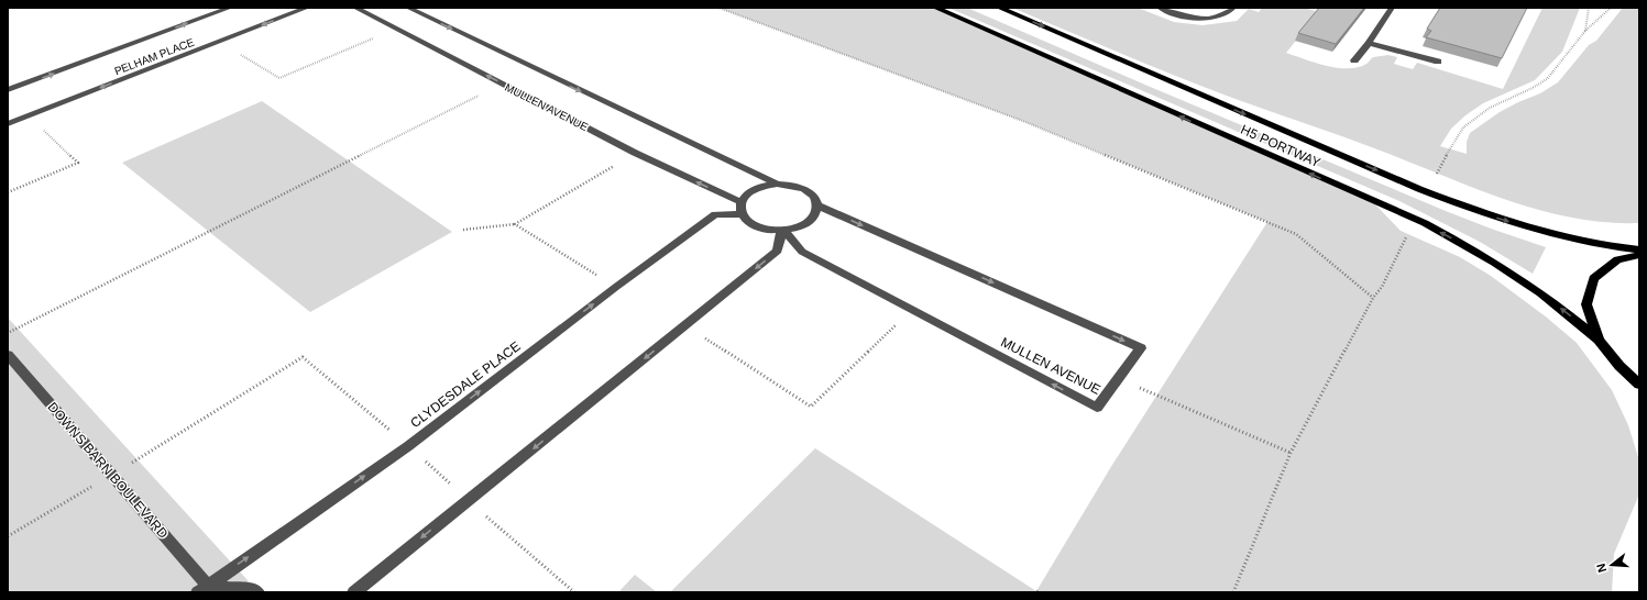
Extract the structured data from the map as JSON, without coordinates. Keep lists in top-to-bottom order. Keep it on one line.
{"streets":{"main road":["H5 PORTWAY"],"street":["PELHAM PLACE","MULLEN AVENUE","CLYDESDALE PLACE","DOWNS BARN BOULEVARD"]},"crossings":[["MULLEN AVENUE","CLYDESDALE PLACE"],["CLYDESDALE PLACE","DOWNS BARN BOULEVARD"]],"north":"left"}
